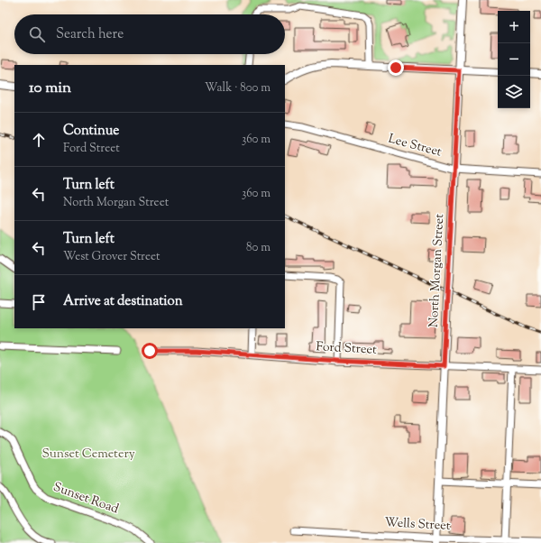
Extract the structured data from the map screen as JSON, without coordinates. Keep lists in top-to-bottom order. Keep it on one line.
{"streets":{"street":["Lee Street","North Morgan Street","Ford Street","Sunset Road","Wells Street"]},"crossings":[["Lee Street","North Morgan Street"],["North Morgan Street","Ford Street"],["North Morgan Street","Wells Street"]],"parks":["Sunset Cemetery"],"page":{"map_buttons":["+","−"],"search":"Search here","heading":["10 min","Walk · 800 m"],"list":[["Continue","Ford Street","360 m"],["Turn left","North Morgan Street","360 m"],["Turn left","West Grover Street","80 m"],"Arrive at destination"]}}
